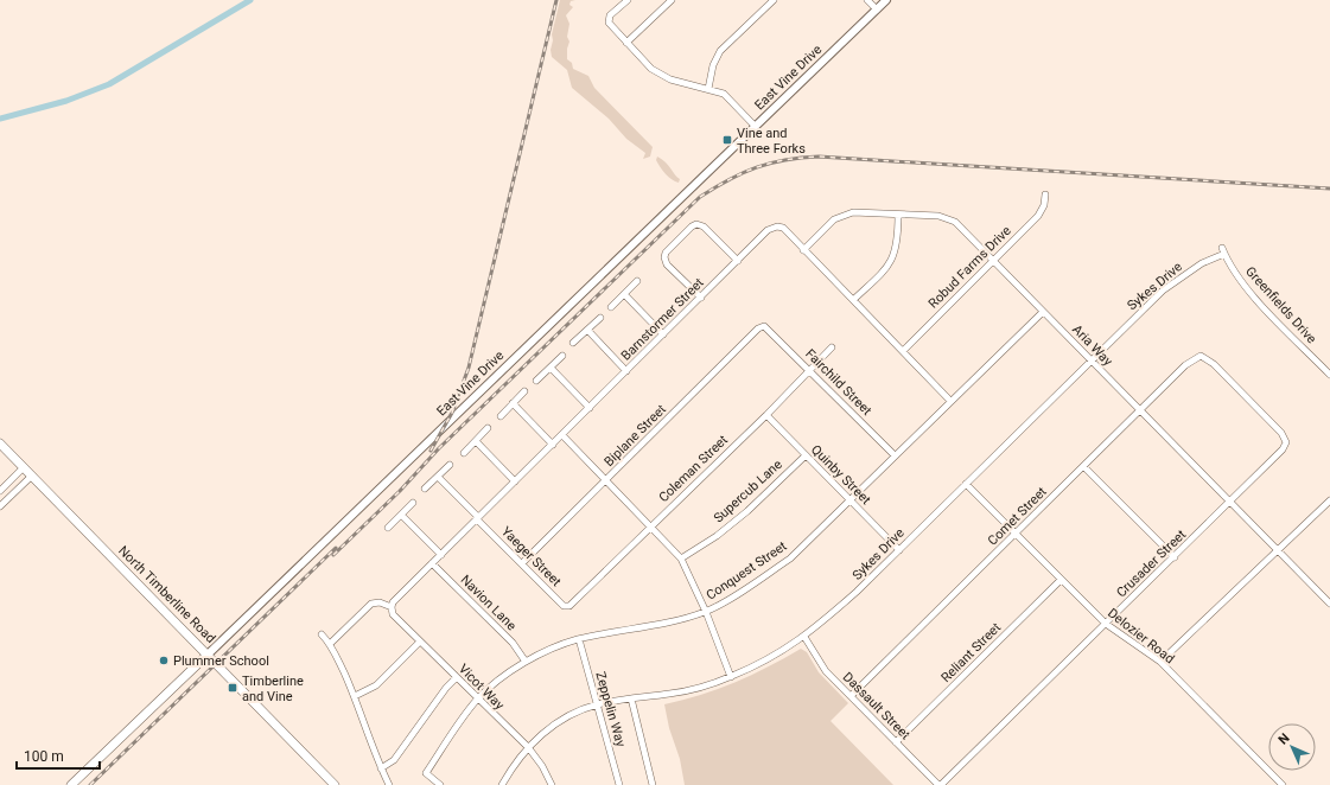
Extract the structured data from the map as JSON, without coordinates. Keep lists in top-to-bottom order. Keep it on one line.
{"streets":{"main road":["East Vine Drive","North Timberline Road"],"street":["Robud Farms Drive","Sykes Drive","Greenfields Drive","Barnstormer Street","Aria Way","Fairchild Street","Biplane Street","Coleman Street","Quinby Street","Supercub Lane","Comet Street","Yaeger Street","Crusader Street","Conquest Street","Navion Lane","Delozier Road","Reliant Street","Vicot Way","Dassault Street","Zeppelin Way"]},"crossings":[["East Vine Drive","North Timberline Road"],["Robud Farms Drive","Barnstormer Street"],["Robud Farms Drive","Aria Way"],["Sykes Drive","Greenfields Drive"],["Sykes Drive","Aria Way"],["Sykes Drive","Quinby Street"],["Sykes Drive","Delozier Road"],["Sykes Drive","Vicot Way"],["Sykes Drive","Dassault Street"],["Sykes Drive","Zeppelin Way"],["Barnstormer Street","Aria Way"],["Barnstormer Street","Yaeger Street"],["Barnstormer Street","Conquest Street"],["Barnstormer Street","Navion Lane"],["Barnstormer Street","Vicot Way"],["Aria Way","Comet Street"],["Aria Way","Crusader Street"],["Aria Way","Conquest Street"],["Fairchild Street","Biplane Street"],["Fairchild Street","Coleman Street"],["Fairchild Street","Conquest Street"],["Biplane Street","Yaeger Street"],["Coleman Street","Quinby Street"],["Coleman Street","Yaeger Street"],["Quinby Street","Supercub Lane"],["Quinby Street","Conquest Street"],["Comet Street","Crusader Street"],["Comet Street","Delozier Road"],["Comet Street","Dassault Street"],["Crusader Street","Delozier Road"],["Crusader Street","Dassault Street"],["Conquest Street","Navion Lane"],["Conquest Street","Vicot Way"],["Conquest Street","Zeppelin Way"],["Delozier Road","Reliant Street"],["Reliant Street","Dassault Street"]],"places":{"transit":["Vine and Three Forks","Timberline and Vine"],"other":["Plummer School"]},"scale_bar":"100 m","north":"top left"}
